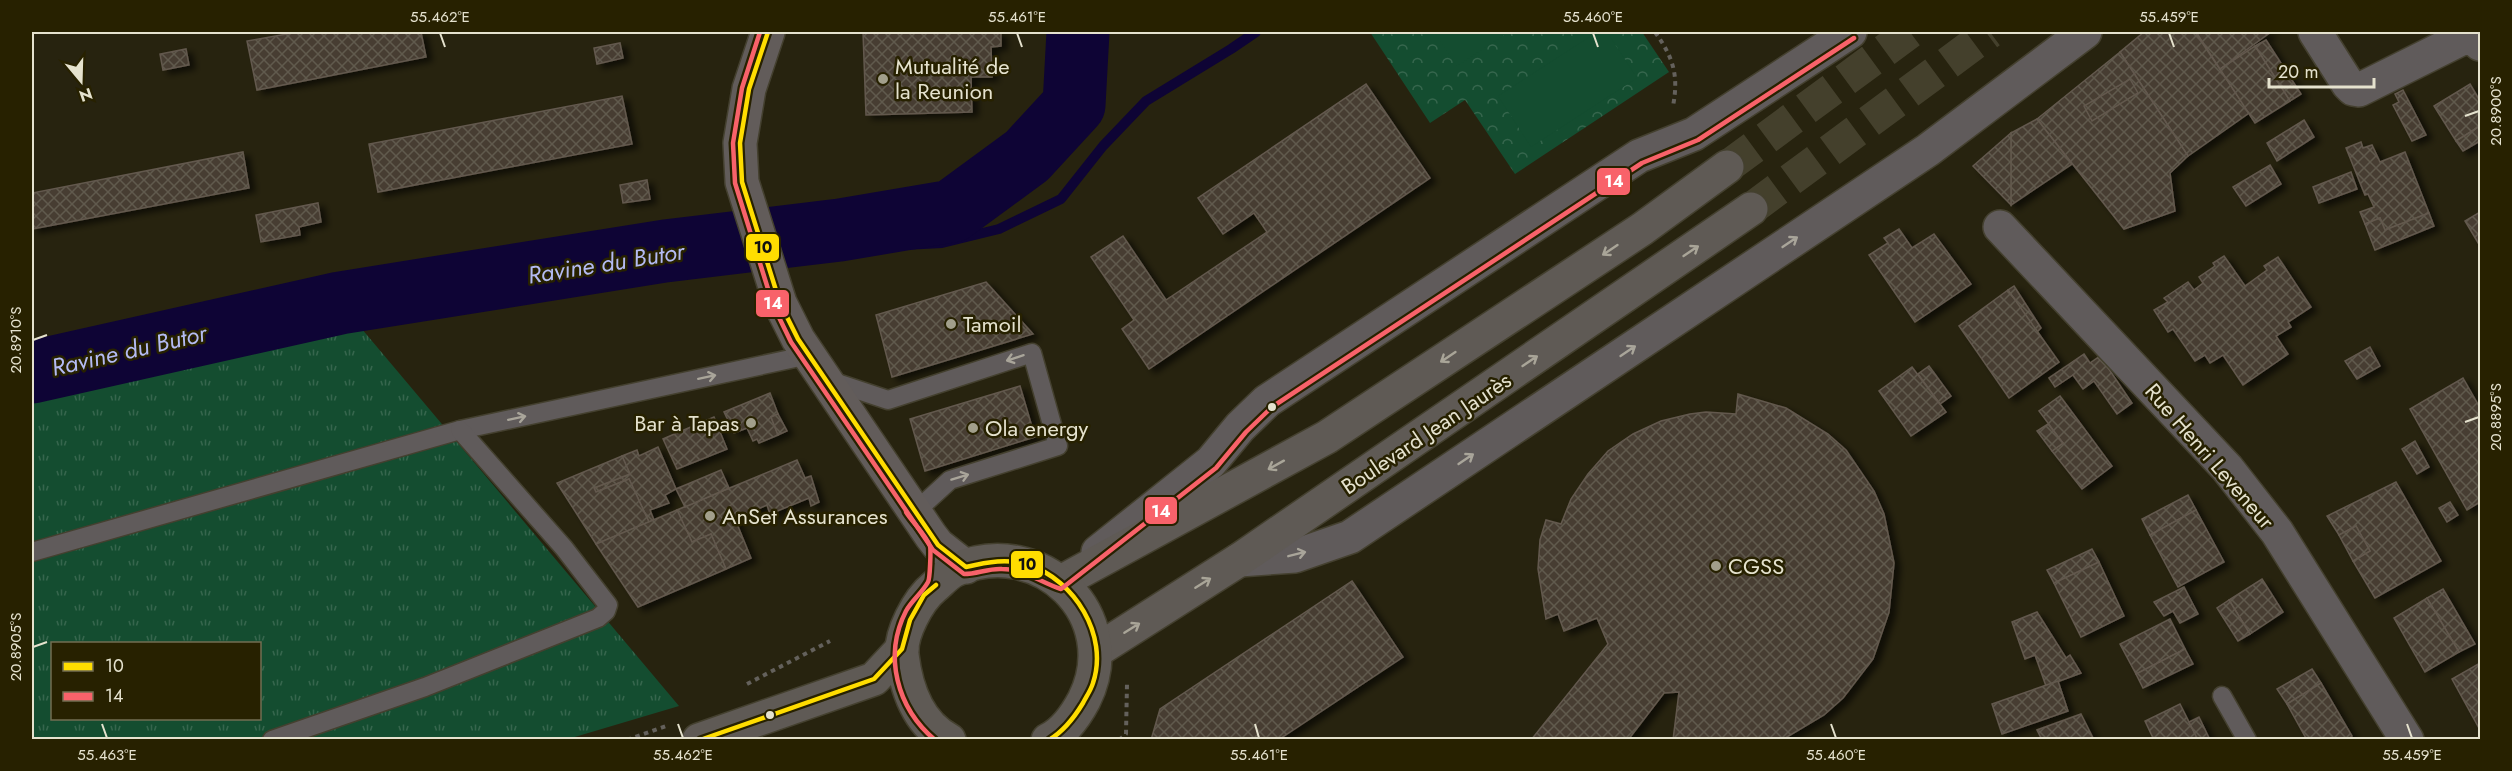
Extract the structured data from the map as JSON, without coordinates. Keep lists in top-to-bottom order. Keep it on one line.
{"streets":{"main road":["Boulevard Jean Jaurès"],"street":["Rue Henri Leveneur"]},"water":["Ravine du Butor"],"places":["Mutualité de la Reunion","Tamoil","Bar à Tapas","Ola energy","AnSet Assurances","CGSS"],"lines":["transit line 10","transit line 14"],"legend":["10","14"],"scale_bar":"20 m","north":"bottom","coordinates":["55.462°E","55.461°E","55.460°E","55.459°E","20.8900°S","20.8910°S","20.8895°S","20.8905°S","55.463°E"]}
